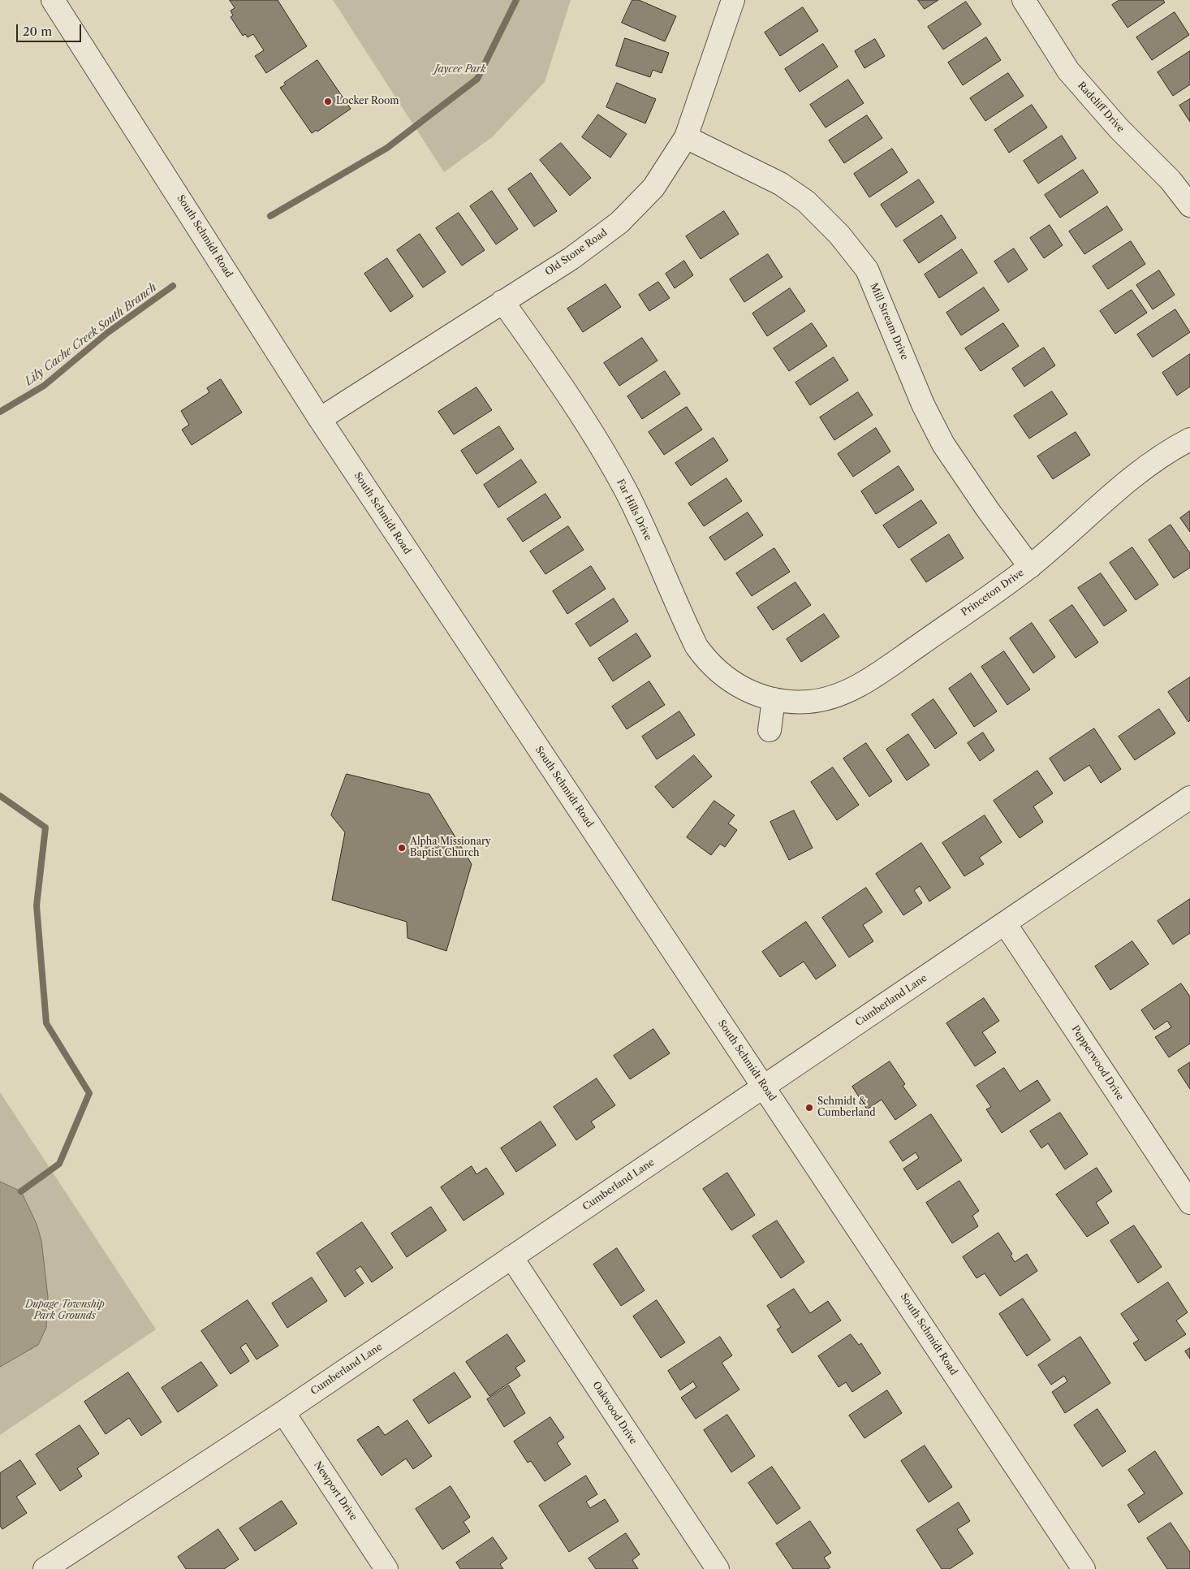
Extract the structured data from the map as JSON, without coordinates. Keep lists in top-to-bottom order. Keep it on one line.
{"streets":{"street":["Radcliff Drive","South Schmidt Road","Old Stone Road","Mill Stream Drive","Far Hills Drive","Princeton Drive","Cumberland Lane","Pepperwood Drive","Oakwood Drive","Newport Drive"]},"crossings":[["South Schmidt Road","Old Stone Road"],["South Schmidt Road","Cumberland Lane"],["Old Stone Road","Mill Stream Drive"],["Old Stone Road","Far Hills Drive"],["Mill Stream Drive","Princeton Drive"],["Far Hills Drive","Princeton Drive"],["Cumberland Lane","Pepperwood Drive"],["Cumberland Lane","Oakwood Drive"],["Cumberland Lane","Newport Drive"]],"water":["Lily Cache Creek South Branch"],"parks":["Jaycee Park","Dupage Township Park Grounds"],"places":["Locker Room","Alpha Missionary Baptist Church","Schmidt & Cumberland"],"scale_bar":"20 m"}
